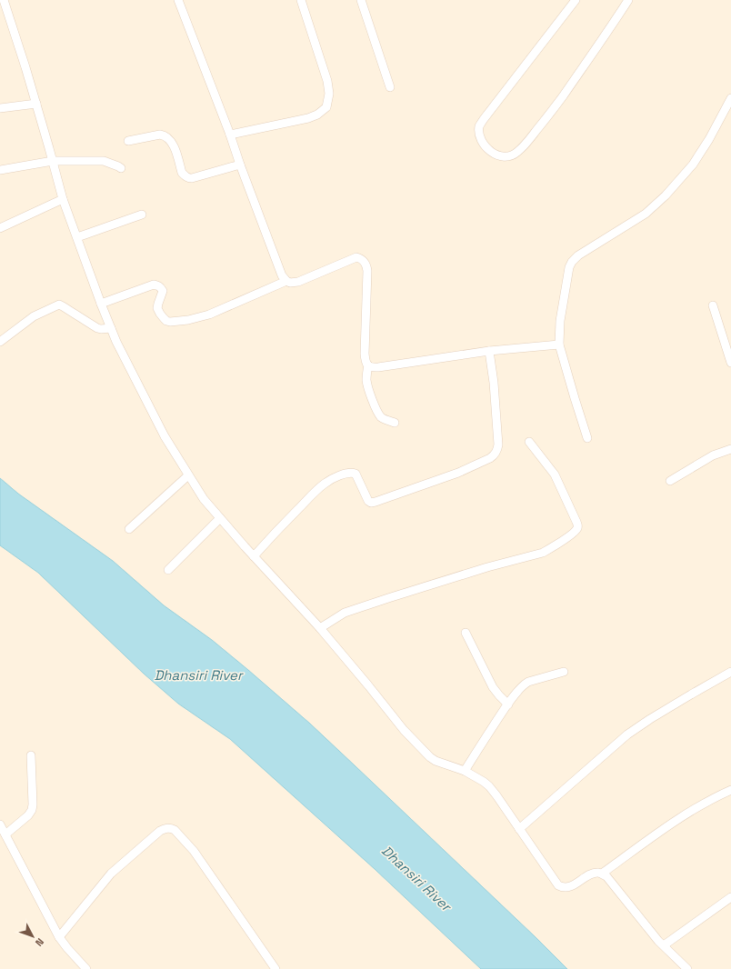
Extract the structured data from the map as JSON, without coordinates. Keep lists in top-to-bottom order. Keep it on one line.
{"water":["Dhansiri River"],"north":"bottom right"}
